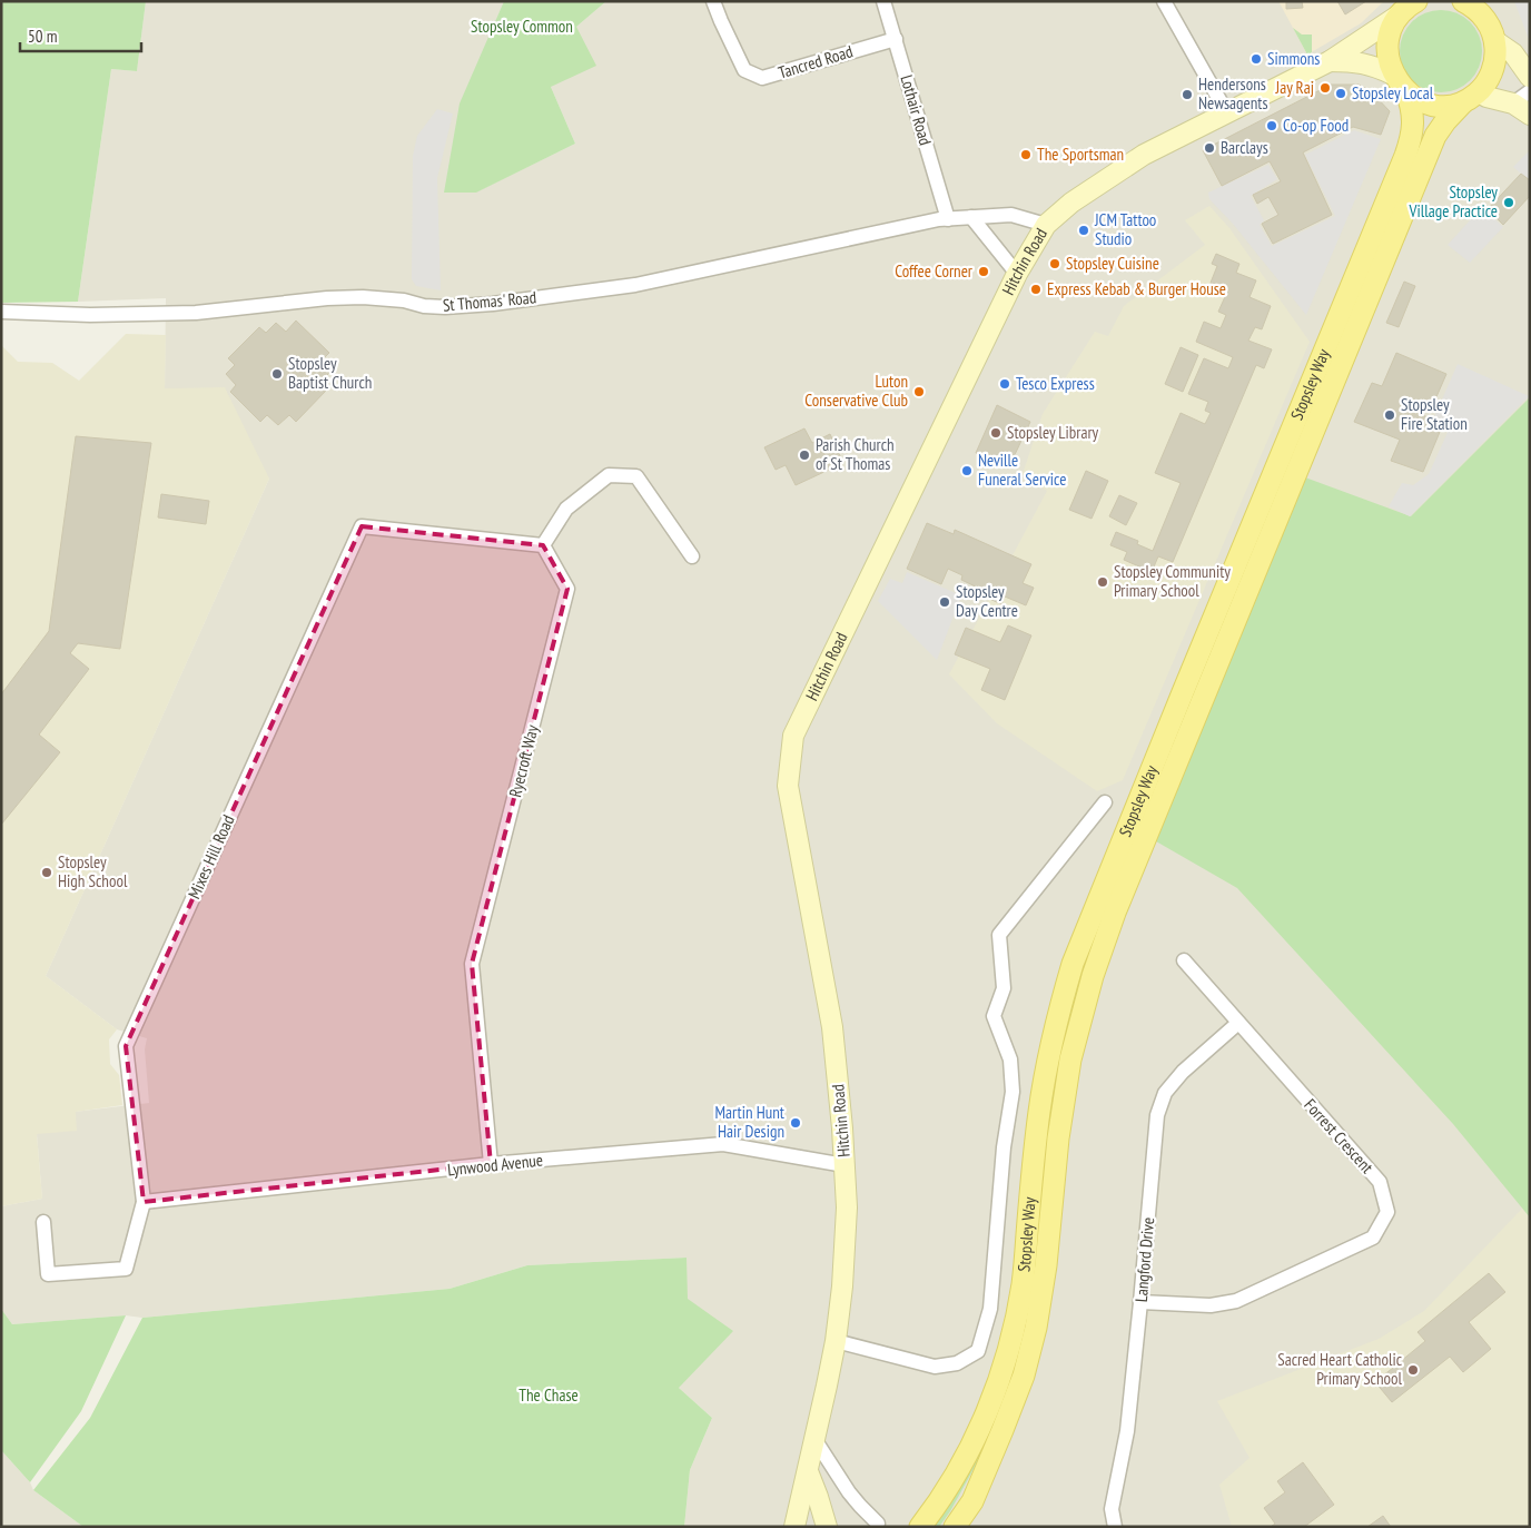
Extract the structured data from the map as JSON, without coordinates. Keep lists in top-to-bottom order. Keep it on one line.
{"streets":{"main road":["Stopsley Way"],"street":["Tancred Road","Lothair Road","Hitchin Road","St Thomas' Road","Ryecroft Way","Mixes Hill Road","Forrest Crescent","Lynwood Avenue","Langford Drive"]},"crossings":[["Tancred Road","Lothair Road"],["Lothair Road","St Thomas' Road"],["Hitchin Road","St Thomas' Road"],["Hitchin Road","Stopsley Way"],["Hitchin Road","Lynwood Avenue"],["Ryecroft Way","Mixes Hill Road"],["Ryecroft Way","Lynwood Avenue"],["Mixes Hill Road","Lynwood Avenue"],["Forrest Crescent","Langford Drive"]],"parks":["Stopsley Common","The Chase"],"places":["Simmons","Jay Raj","Stopsley Local","Hendersons Newsagents","Co-op Food","Barclays","The Sportsman","Stopsley Village Practice","JCM Tattoo Studio","Stopsley Cuisine","Coffee Corner","Express Kebab & Burger House","Stopsley Baptist Church","Tesco Express","Luton Conservative Club","Stopsley Fire Station","Stopsley Library","Parish Church of St Thomas","Neville Funeral Service","Stopsley Community Primary School","Stopsley Day Centre","Stopsley High School","Martin Hunt Hair Design","Sacred Heart Catholic Primary School"],"scale_bar":"50 m"}
